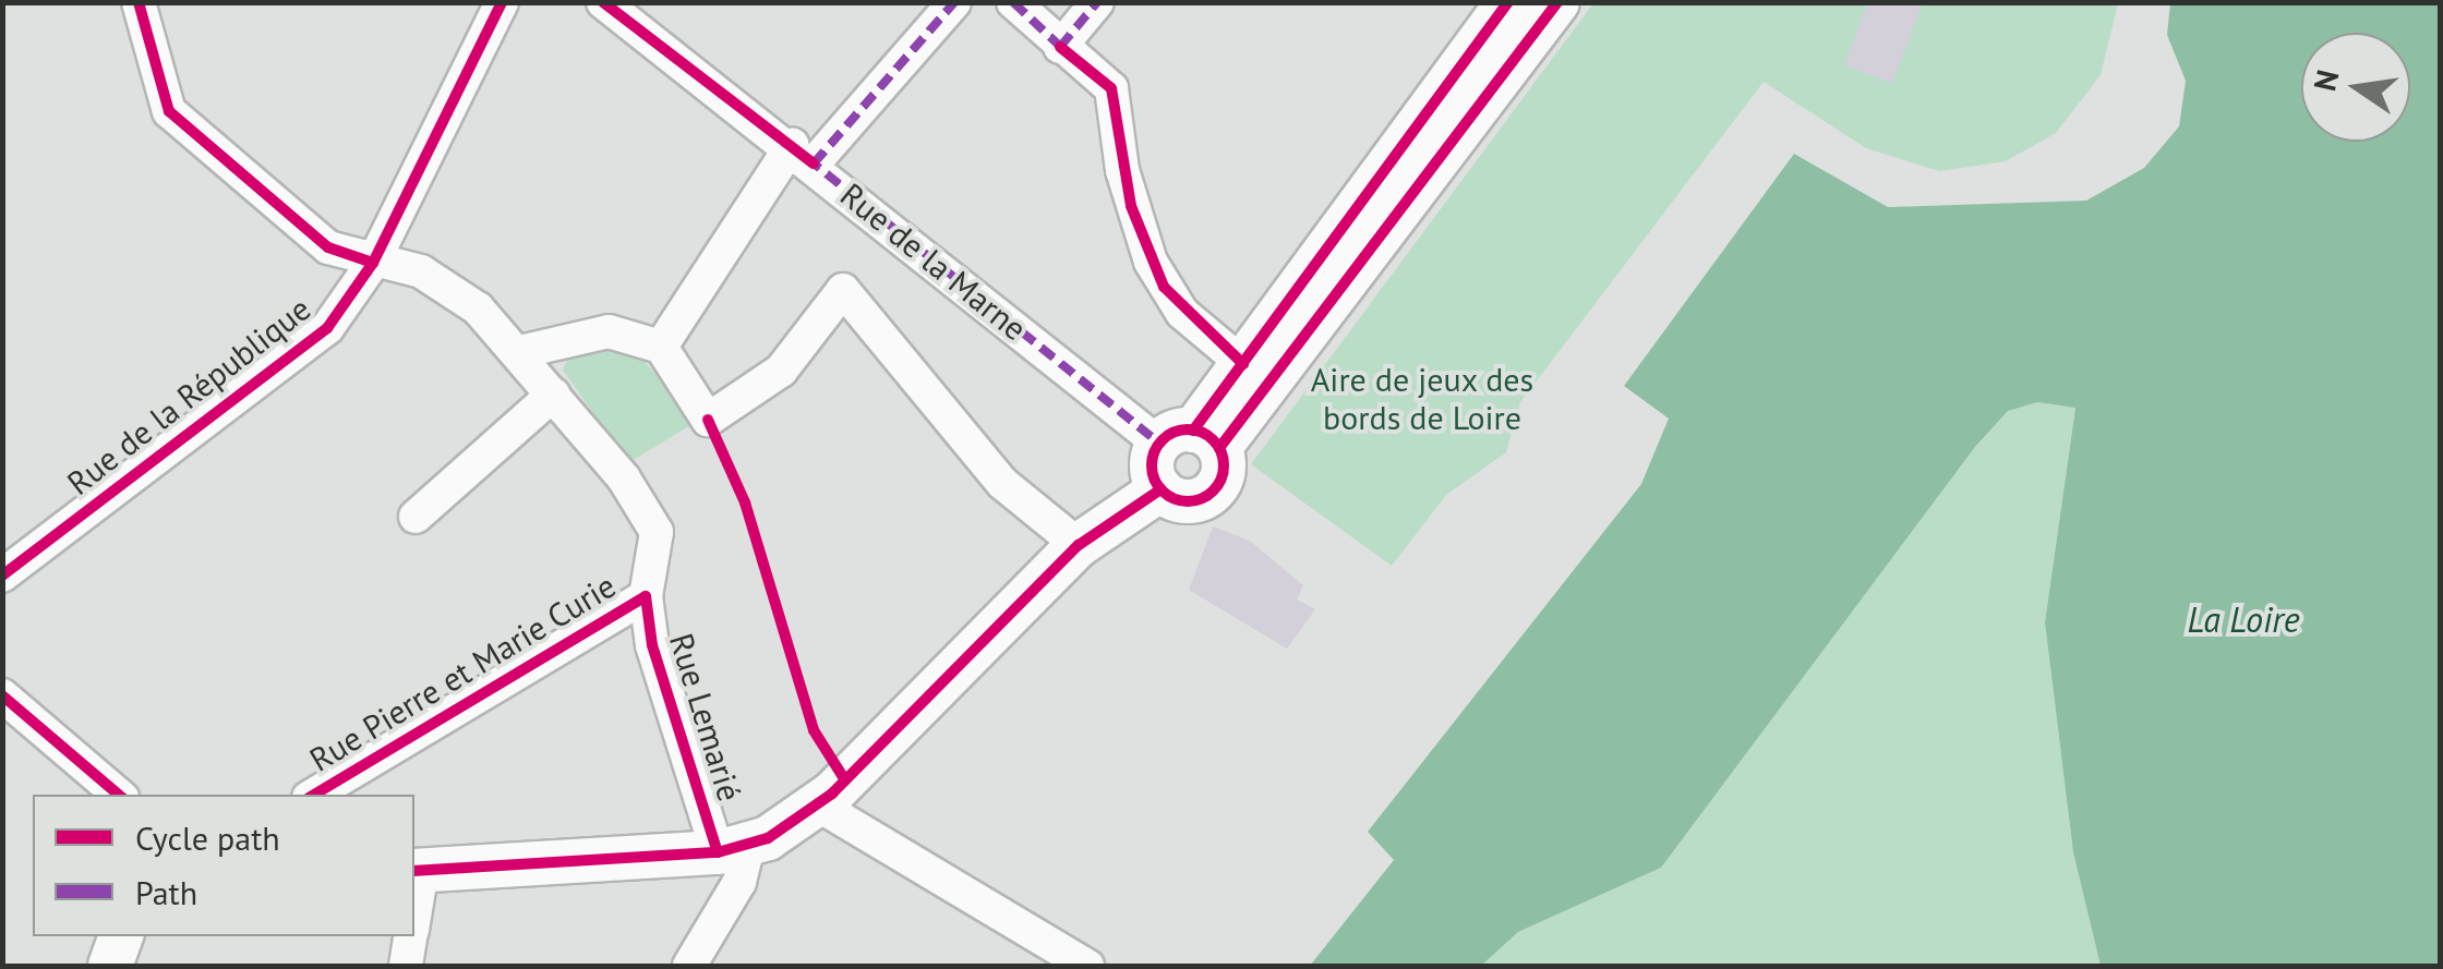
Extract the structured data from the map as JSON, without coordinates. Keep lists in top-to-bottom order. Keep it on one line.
{"streets":{"street":["Rue de la Marne","Rue de la République","Rue Pierre et Marie Curie","Rue Lemarié"]},"crossings":[["Rue de la République","Rue Lemarié"],["Rue Pierre et Marie Curie","Rue Lemarié"]],"water":["La Loire"],"parks":["Aire de jeux des bords de Loire"],"legend":["Cycle path","Path"],"north":"left"}
